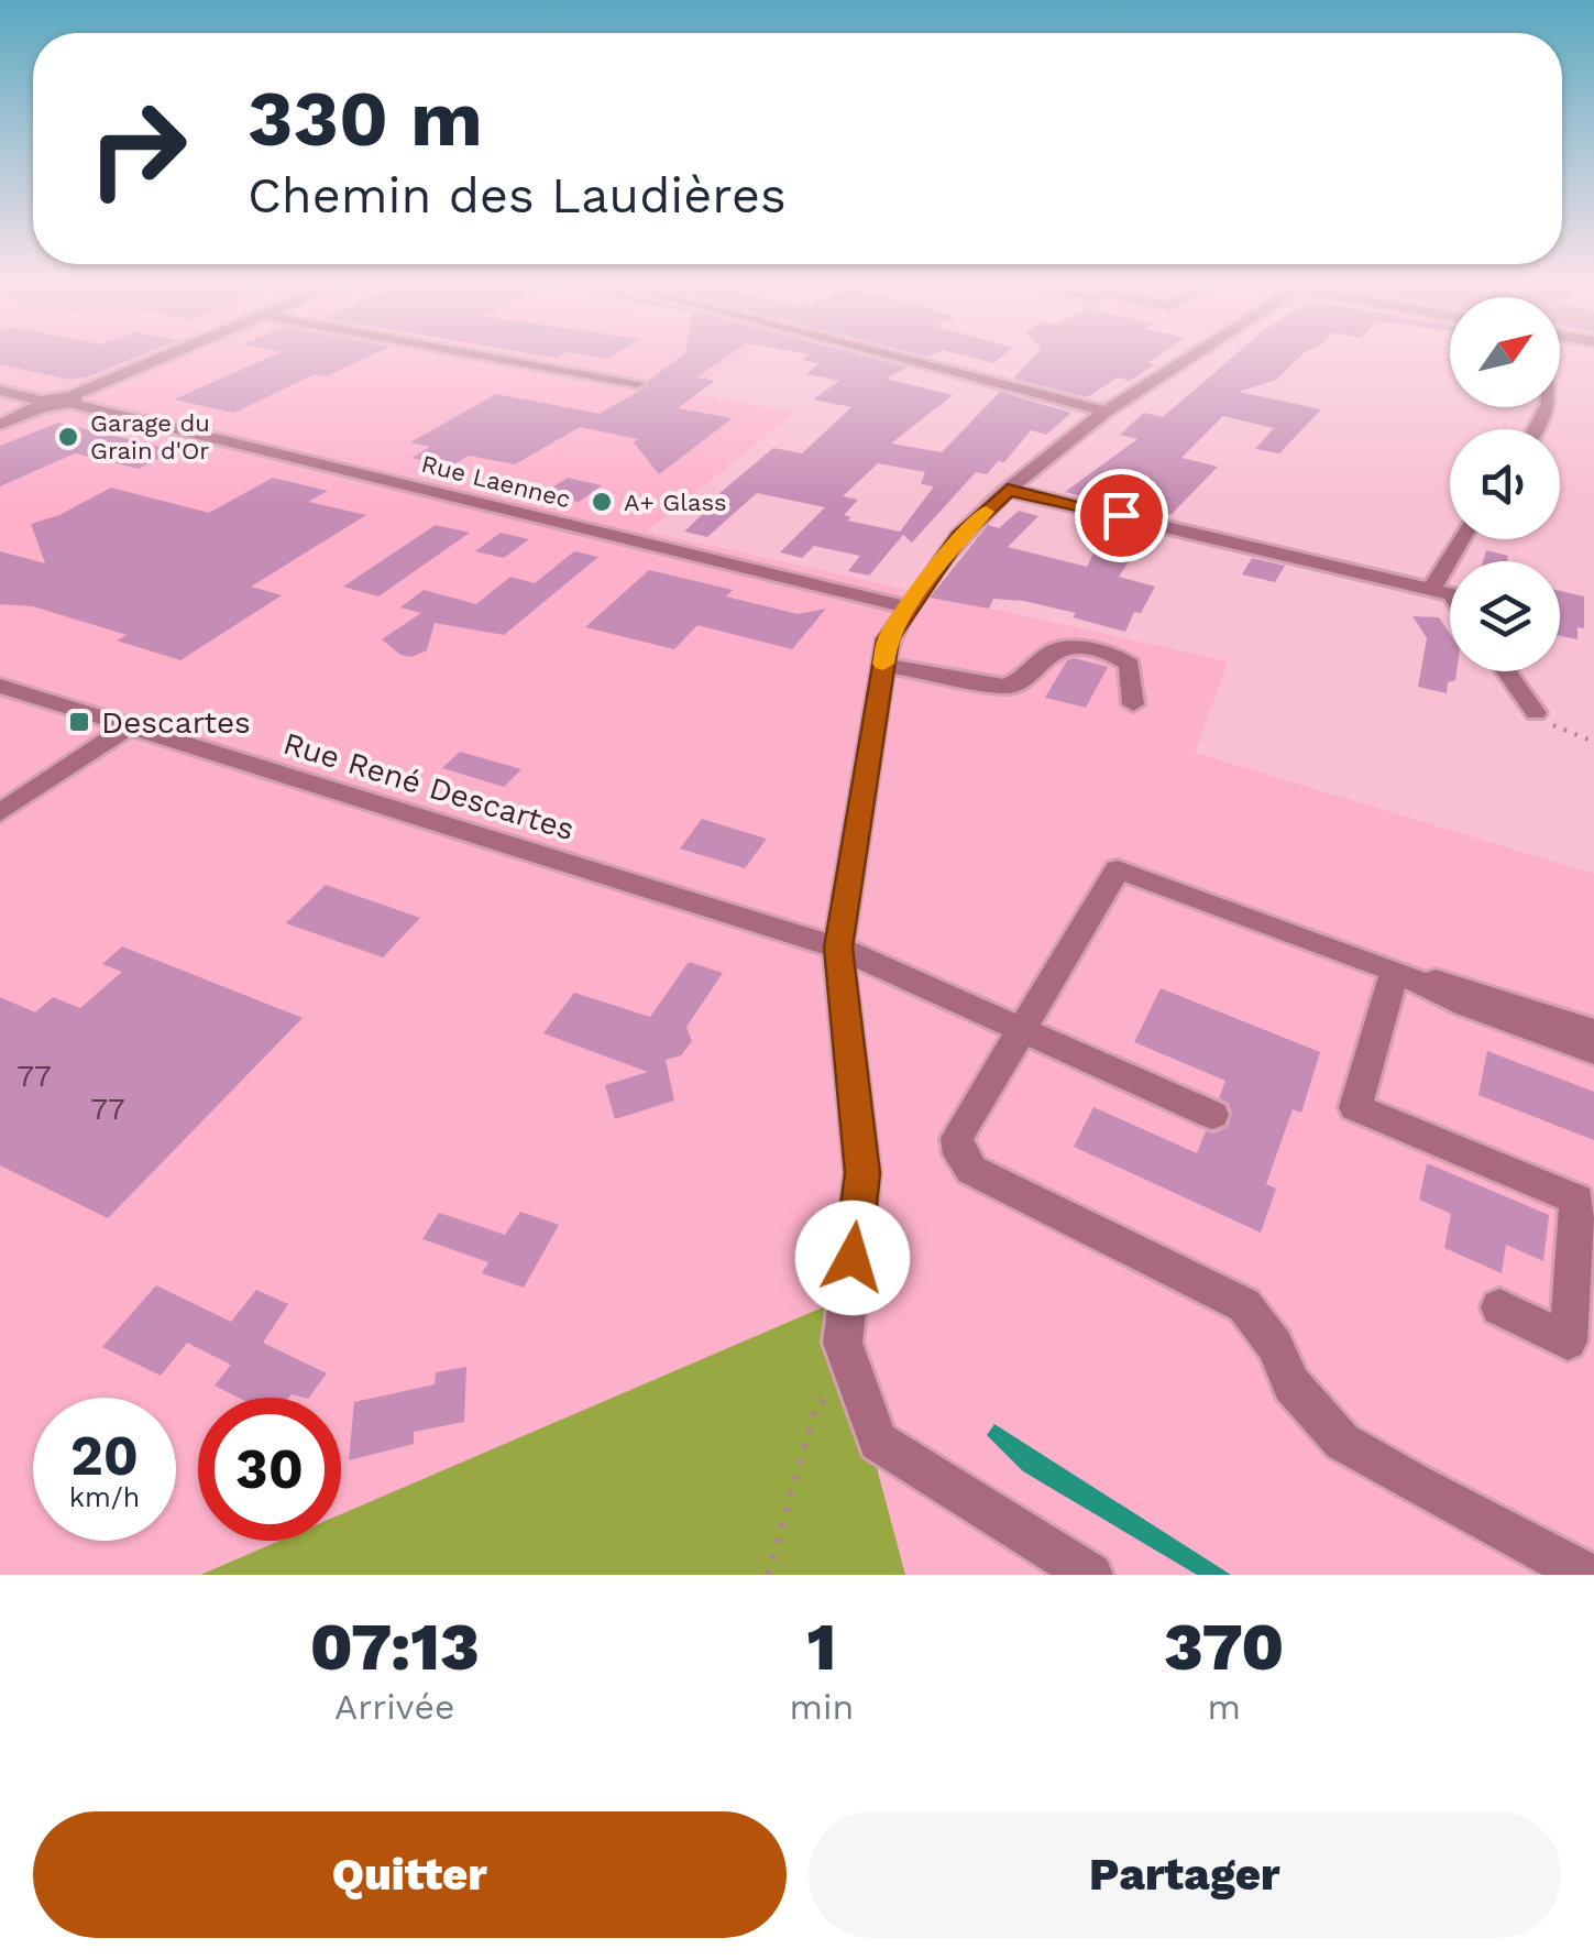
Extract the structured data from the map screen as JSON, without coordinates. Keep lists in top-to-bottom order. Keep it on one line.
{"streets":{"street":["Rue Laennec","Rue René Descartes"]},"places":{"other":["Garage du Grain d'Or","A+ Glass"],"transit":["Descartes"]},"house_numbers":["77","77"],"north":"top right","page":{"turn":["330 m","Chemin des Laudières"],"speed":"20 km/h","limit":"30","eta":["07:13","Arrivée","1","min","370","m"],"buttons":["Quitter","Partager"]}}
